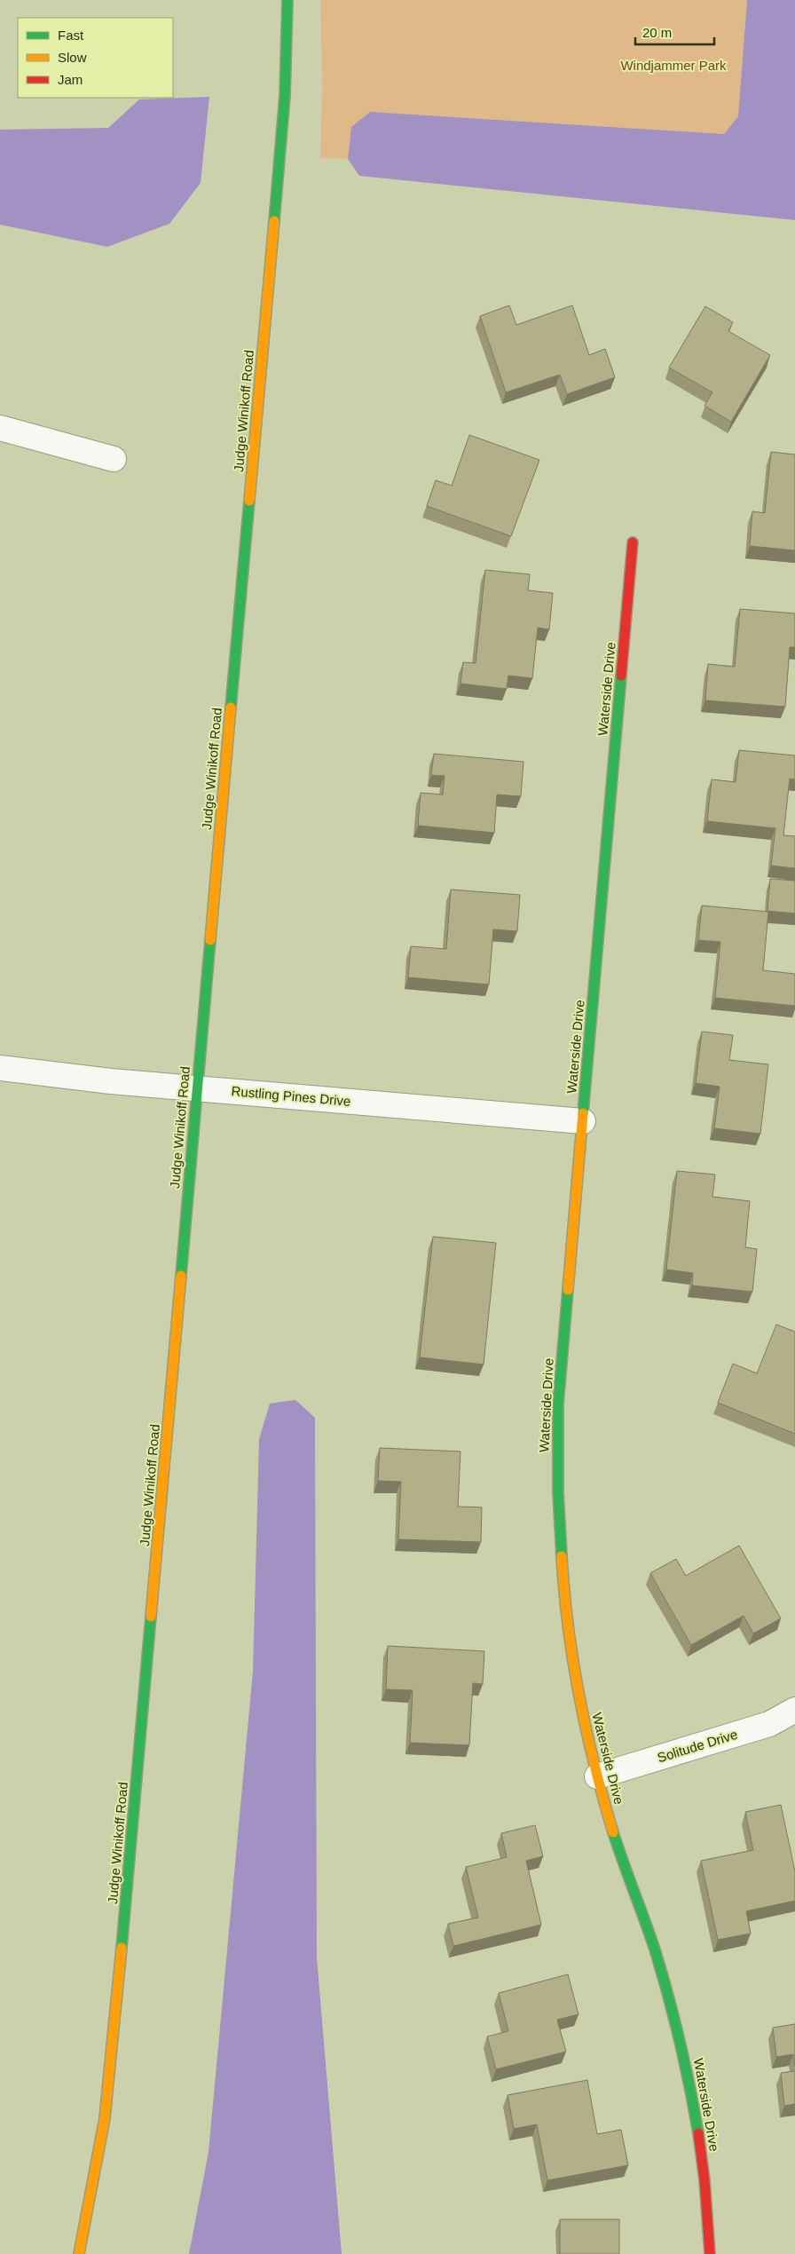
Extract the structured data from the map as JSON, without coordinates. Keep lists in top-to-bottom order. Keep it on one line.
{"streets":{"street":["Judge Winikoff Road","Waterside Drive","Rustling Pines Drive","Solitude Drive"]},"crossings":[["Judge Winikoff Road","Rustling Pines Drive"],["Waterside Drive","Rustling Pines Drive"],["Waterside Drive","Solitude Drive"]],"parks":["Windjammer Park"],"legend":["Fast","Slow","Jam"],"scale_bar":"20 m"}
